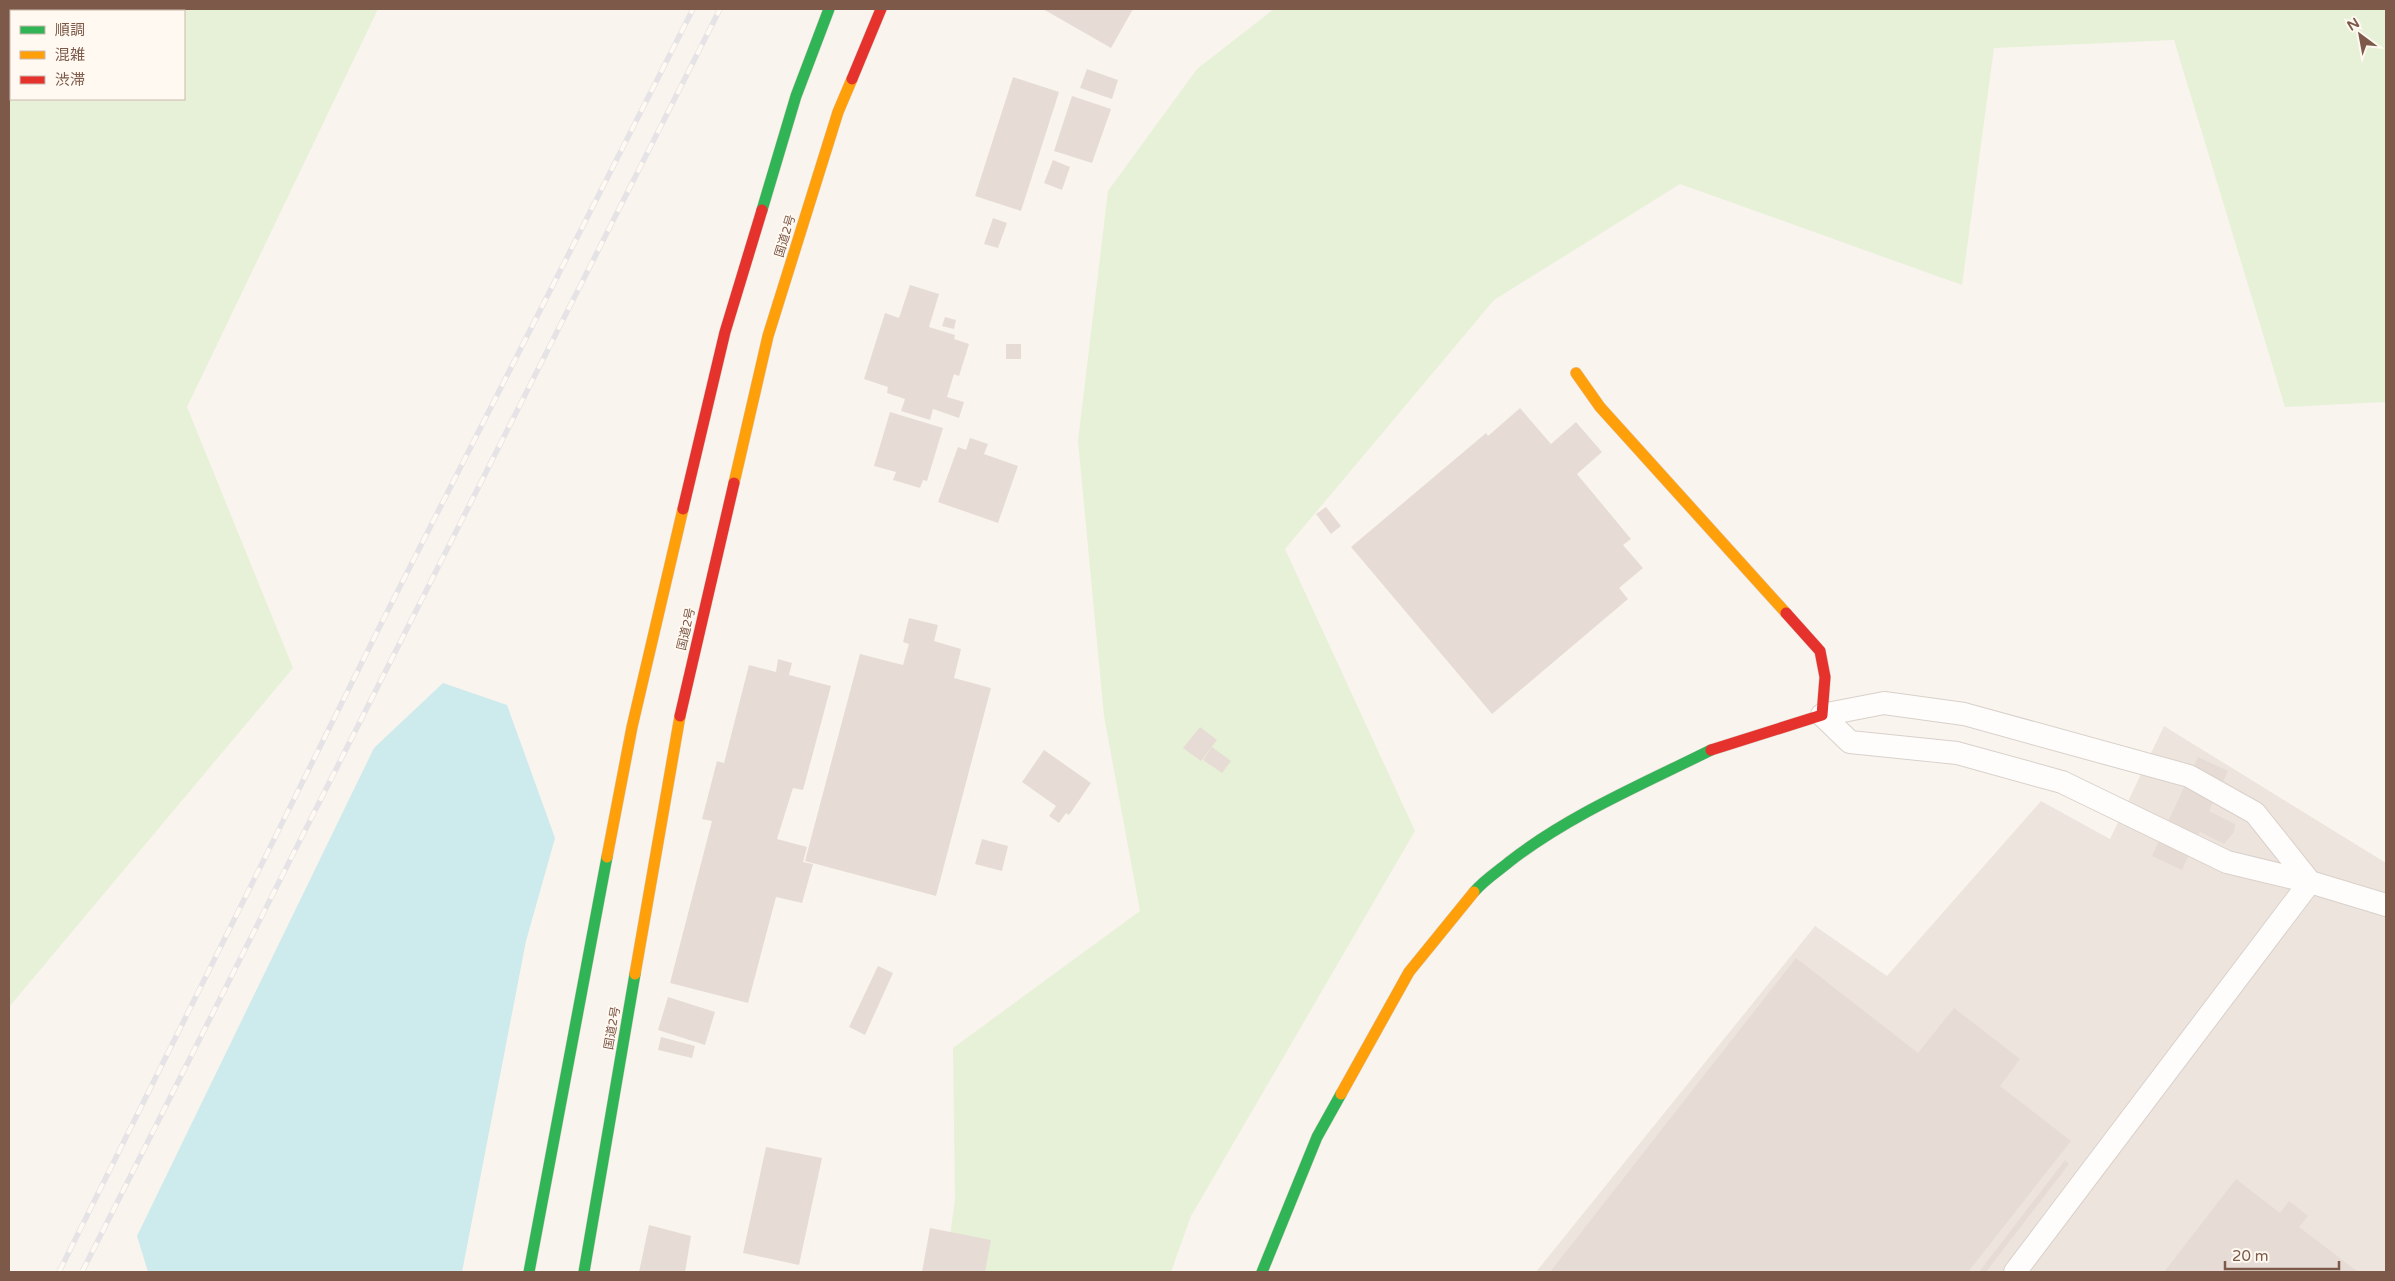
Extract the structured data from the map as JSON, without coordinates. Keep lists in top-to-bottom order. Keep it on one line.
{"streets":{"main road":["国道2号"]},"legend":["順調","混雑","渋滞"],"scale_bar":"20 m","north":"top left"}
